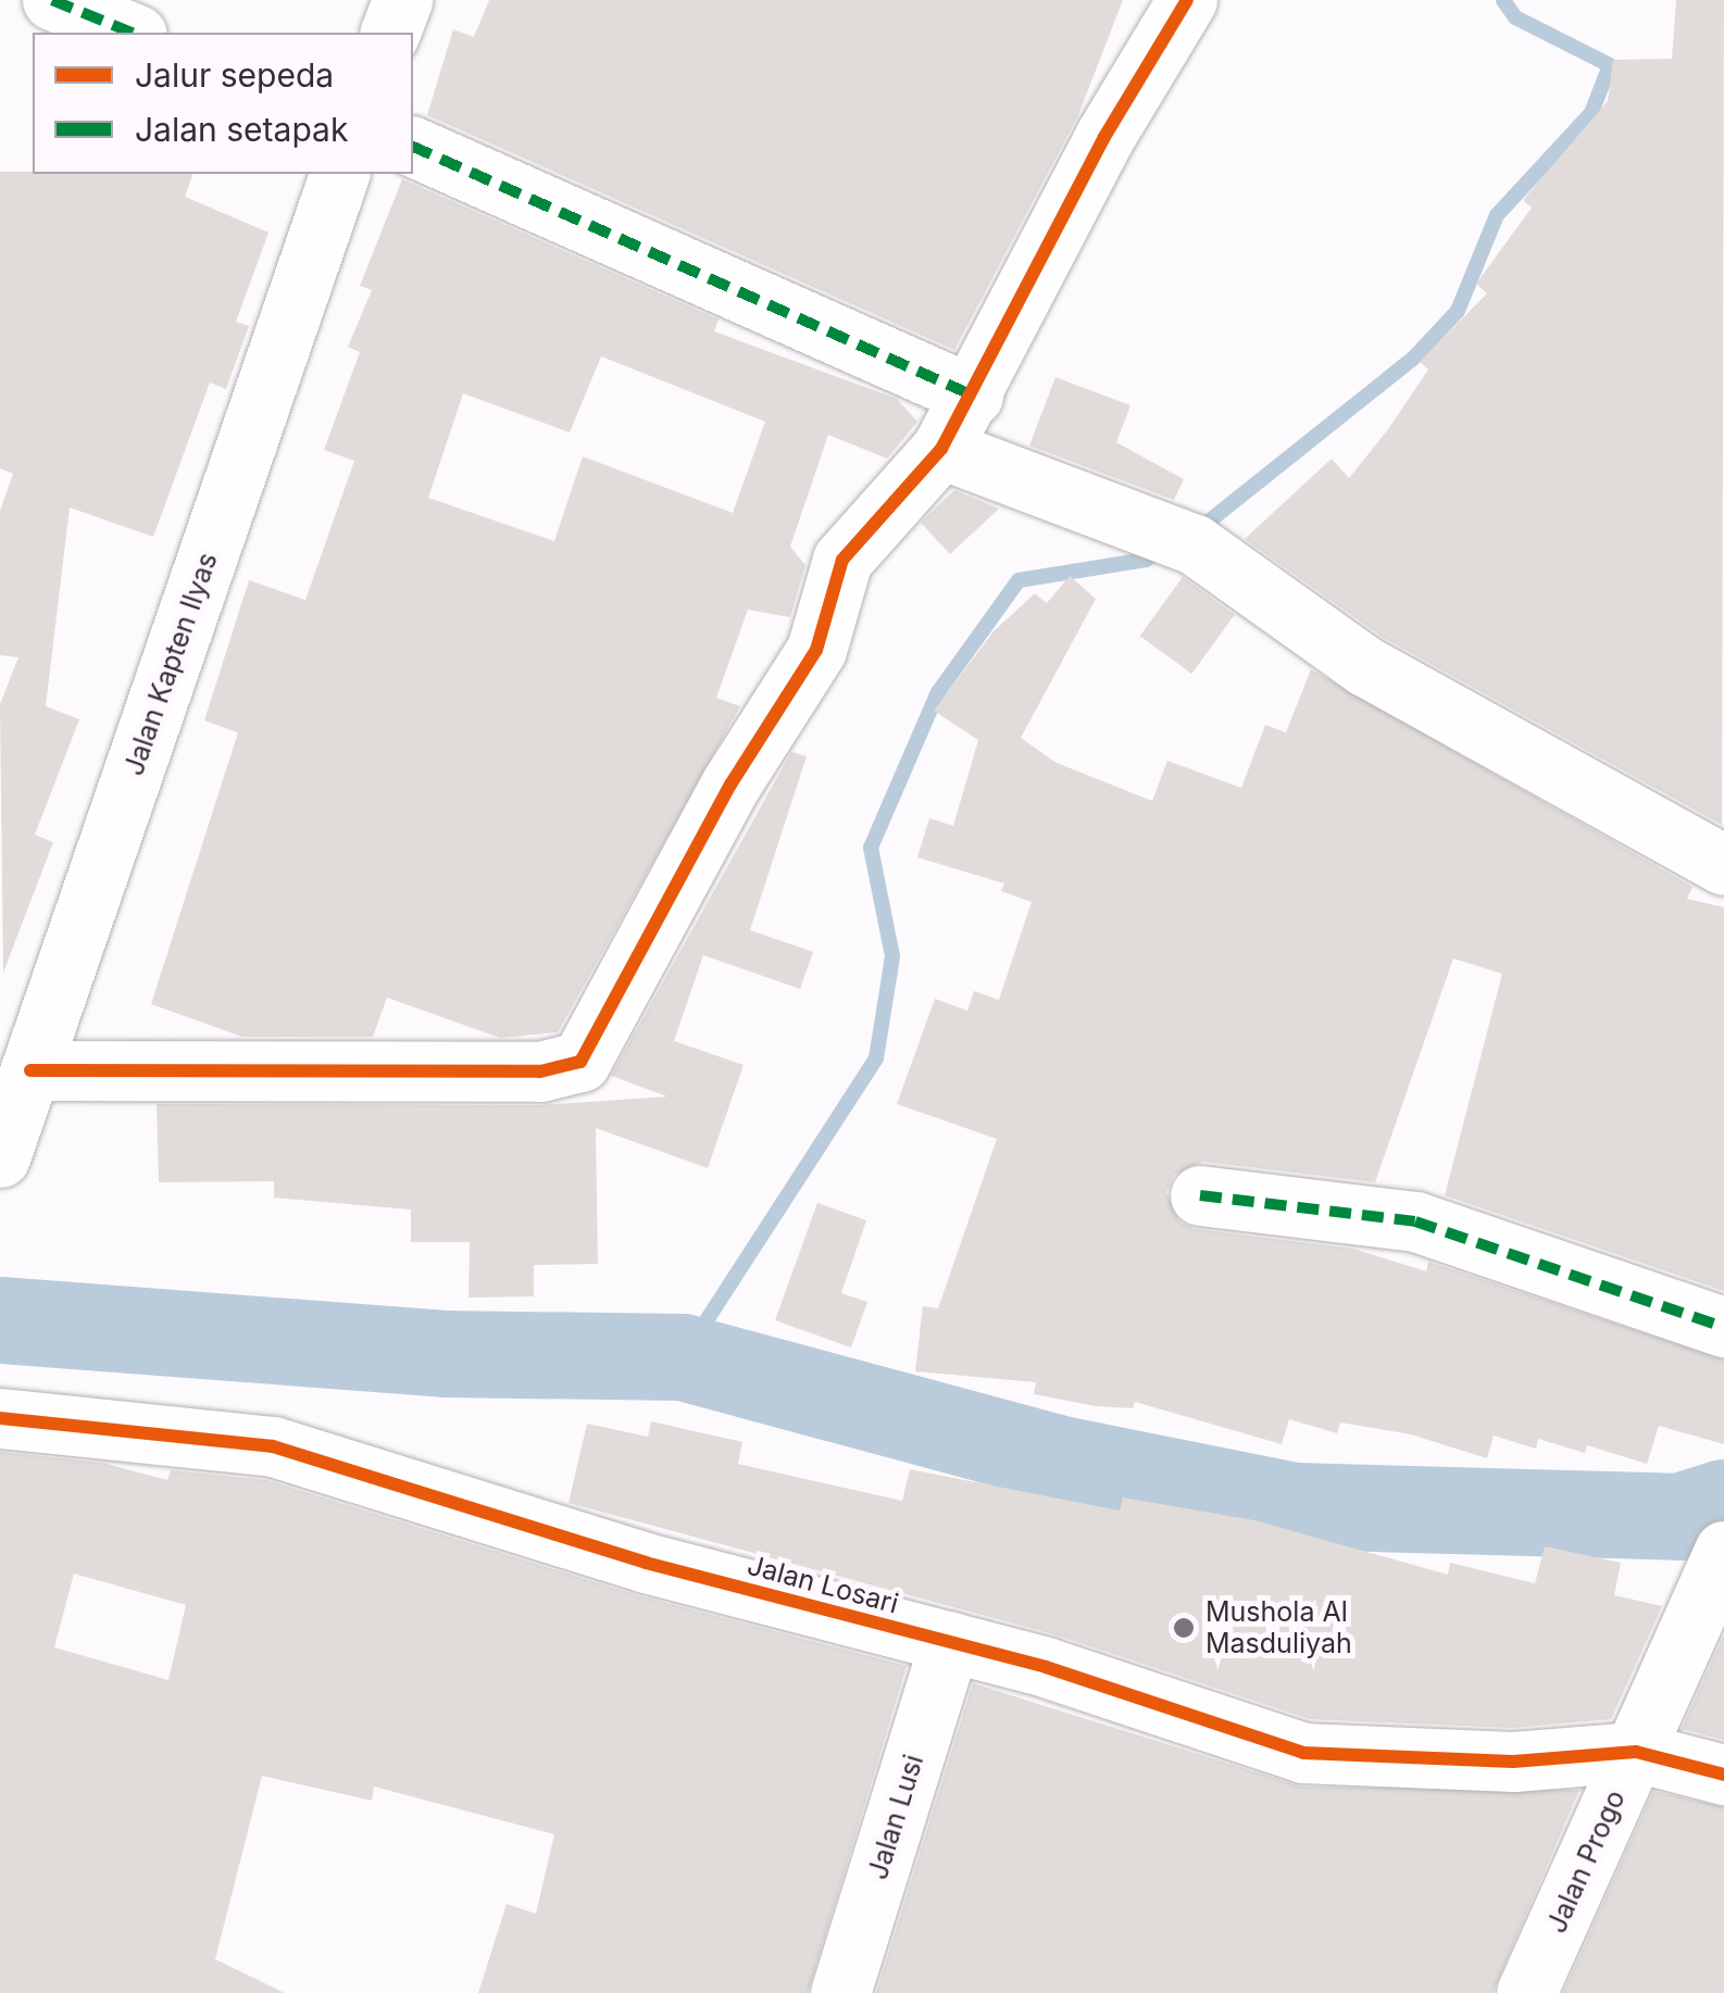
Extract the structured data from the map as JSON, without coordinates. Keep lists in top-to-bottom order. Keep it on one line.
{"streets":{"street":["Jalan Kapten Ilyas","Jalan Losari","Jalan Lusi","Jalan Progo"]},"crossings":[["Jalan Losari","Jalan Lusi"],["Jalan Losari","Jalan Progo"]],"places":["Mushola Al Masduliyah"],"legend":["Jalur sepeda","Jalan setapak"]}
